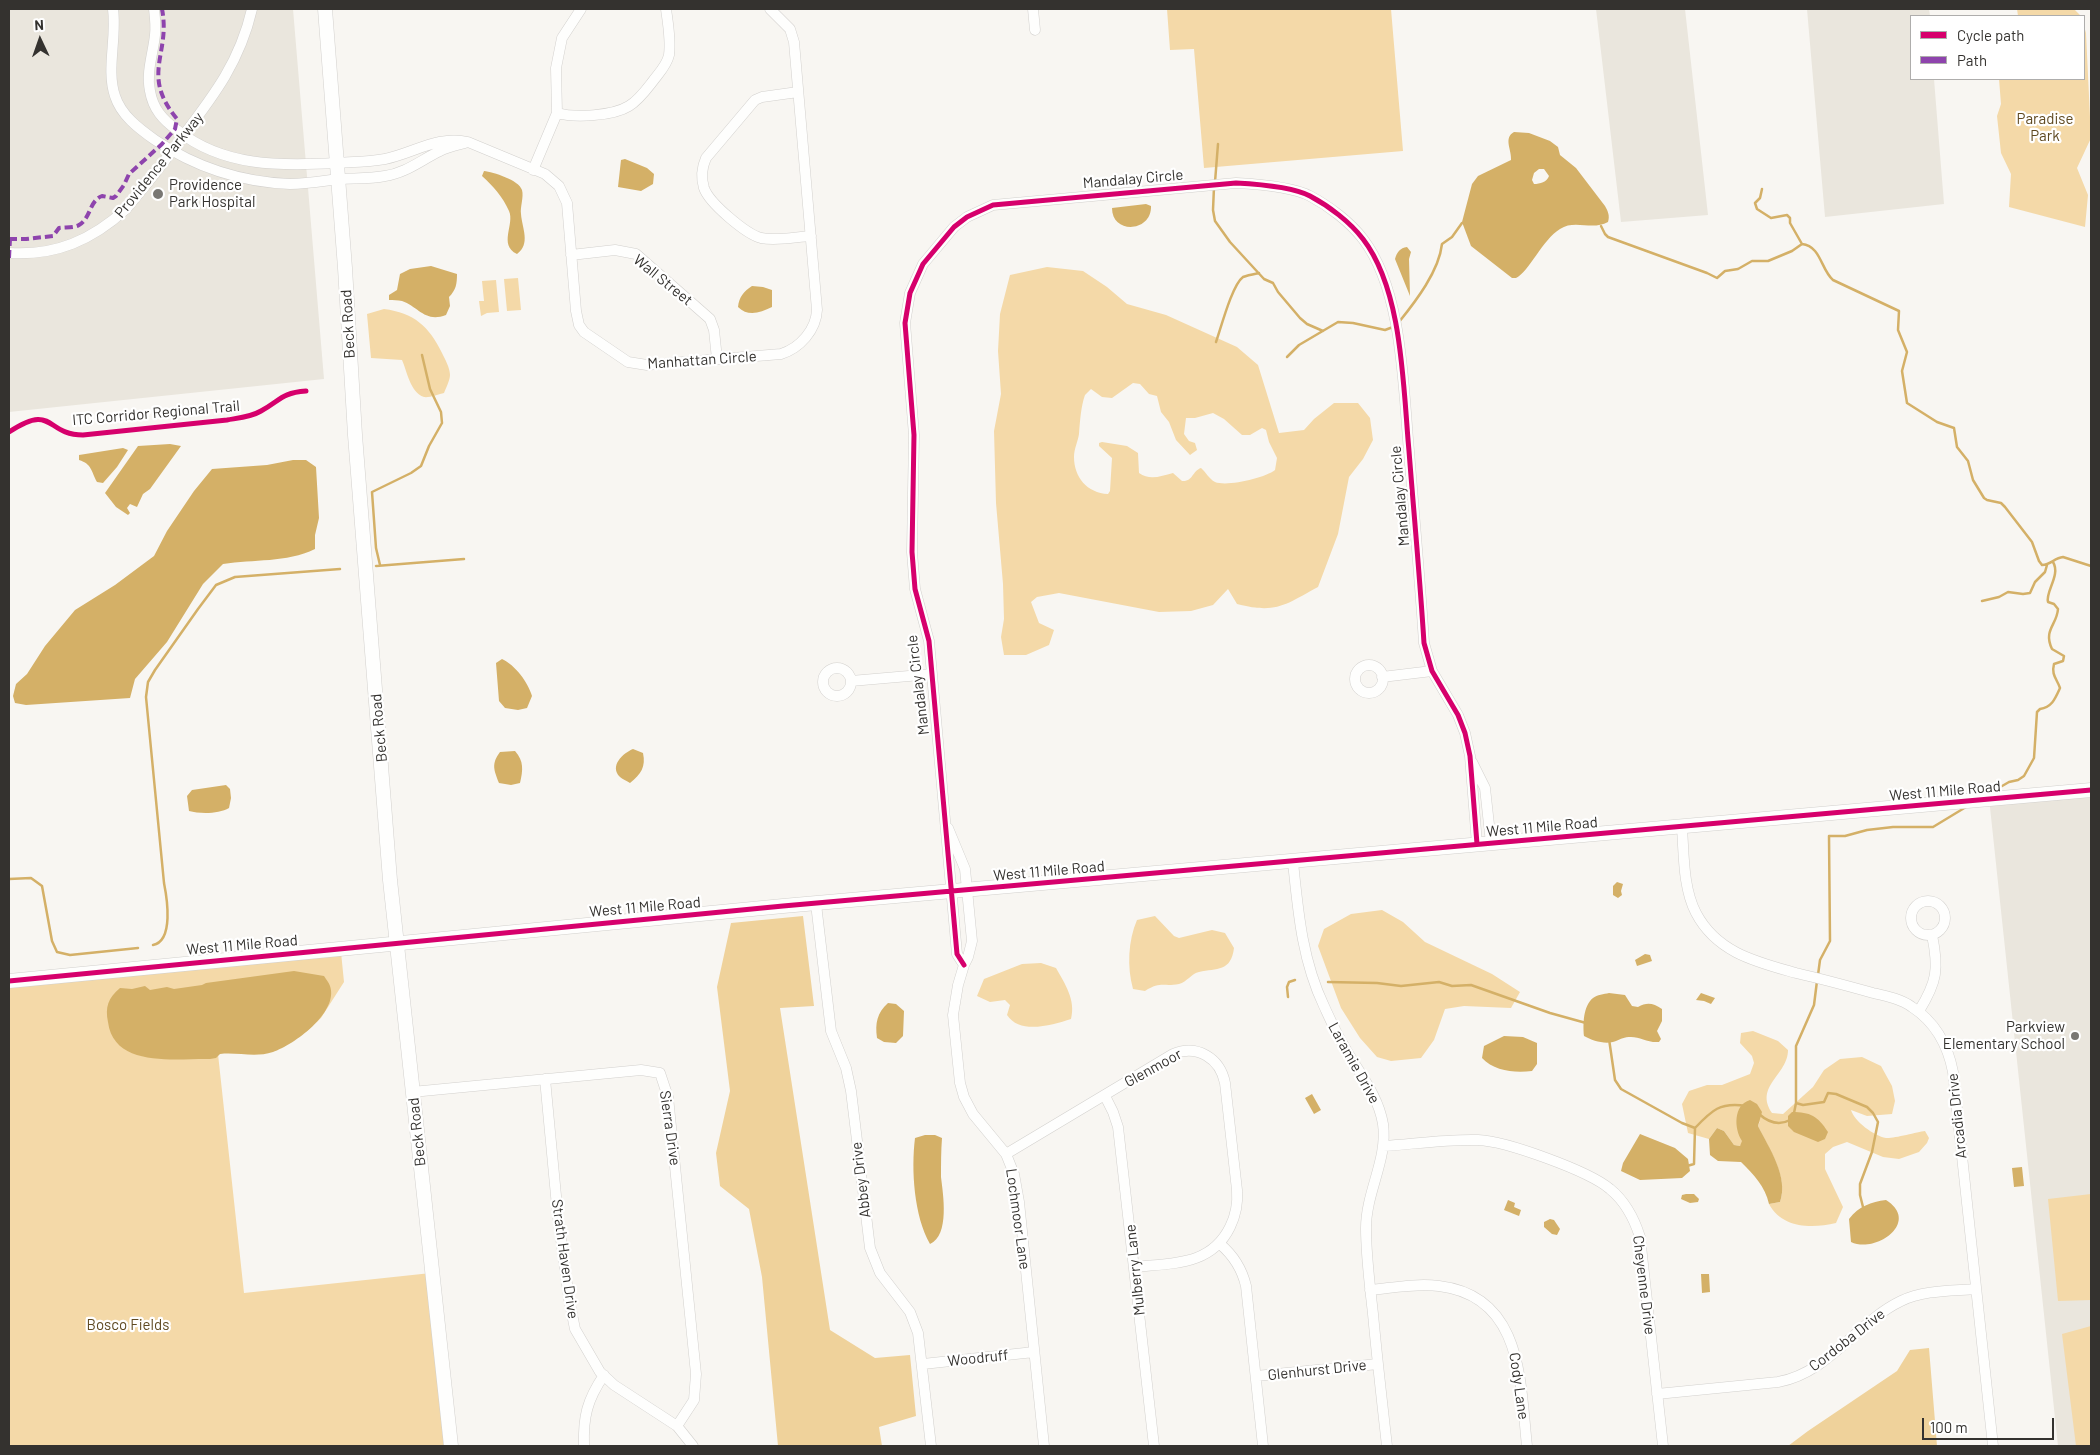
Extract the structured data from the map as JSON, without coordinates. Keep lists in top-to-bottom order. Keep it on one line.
{"streets":{"street":["Providence Parkway","Mandalay Circle","Wall Street","Beck Road","Manhattan Circle","West 11 Mile Road","Laramie Drive","Glenmoor","Arcadia Drive","Sierra Drive","Abbey Drive","Lochmoor Lane","Strath Haven Drive","Mulberry Lane","Cheyenne Drive","Cordoba Drive","Woodruff","Glenhurst Drive","Cody Lane"],"cycle path":["ITC Corridor Regional Trail"]},"crossings":[["Providence Parkway","Manhattan Circle"],["Mandalay Circle","West 11 Mile Road"],["Mandalay Circle","Lochmoor Lane"],["Wall Street","Manhattan Circle"],["Beck Road","Manhattan Circle"],["Beck Road","West 11 Mile Road"],["Beck Road","Sierra Drive"],["West 11 Mile Road","Laramie Drive"],["West 11 Mile Road","Arcadia Drive"],["West 11 Mile Road","Abbey Drive"],["West 11 Mile Road","Lochmoor Lane"],["Laramie Drive","Cheyenne Drive"],["Laramie Drive","Glenhurst Drive"],["Laramie Drive","Cody Lane"],["Glenmoor","Lochmoor Lane"],["Glenmoor","Mulberry Lane"],["Arcadia Drive","Cordoba Drive"],["Sierra Drive","Strath Haven Drive"],["Abbey Drive","Woodruff"],["Lochmoor Lane","Woodruff"],["Cheyenne Drive","Cordoba Drive"]],"parks":["Paradise Park","Bosco Fields"],"places":["Providence Park Hospital","Parkview Elementary School"],"legend":["Cycle path","Path"],"scale_bar":"100 m","north":"top"}
